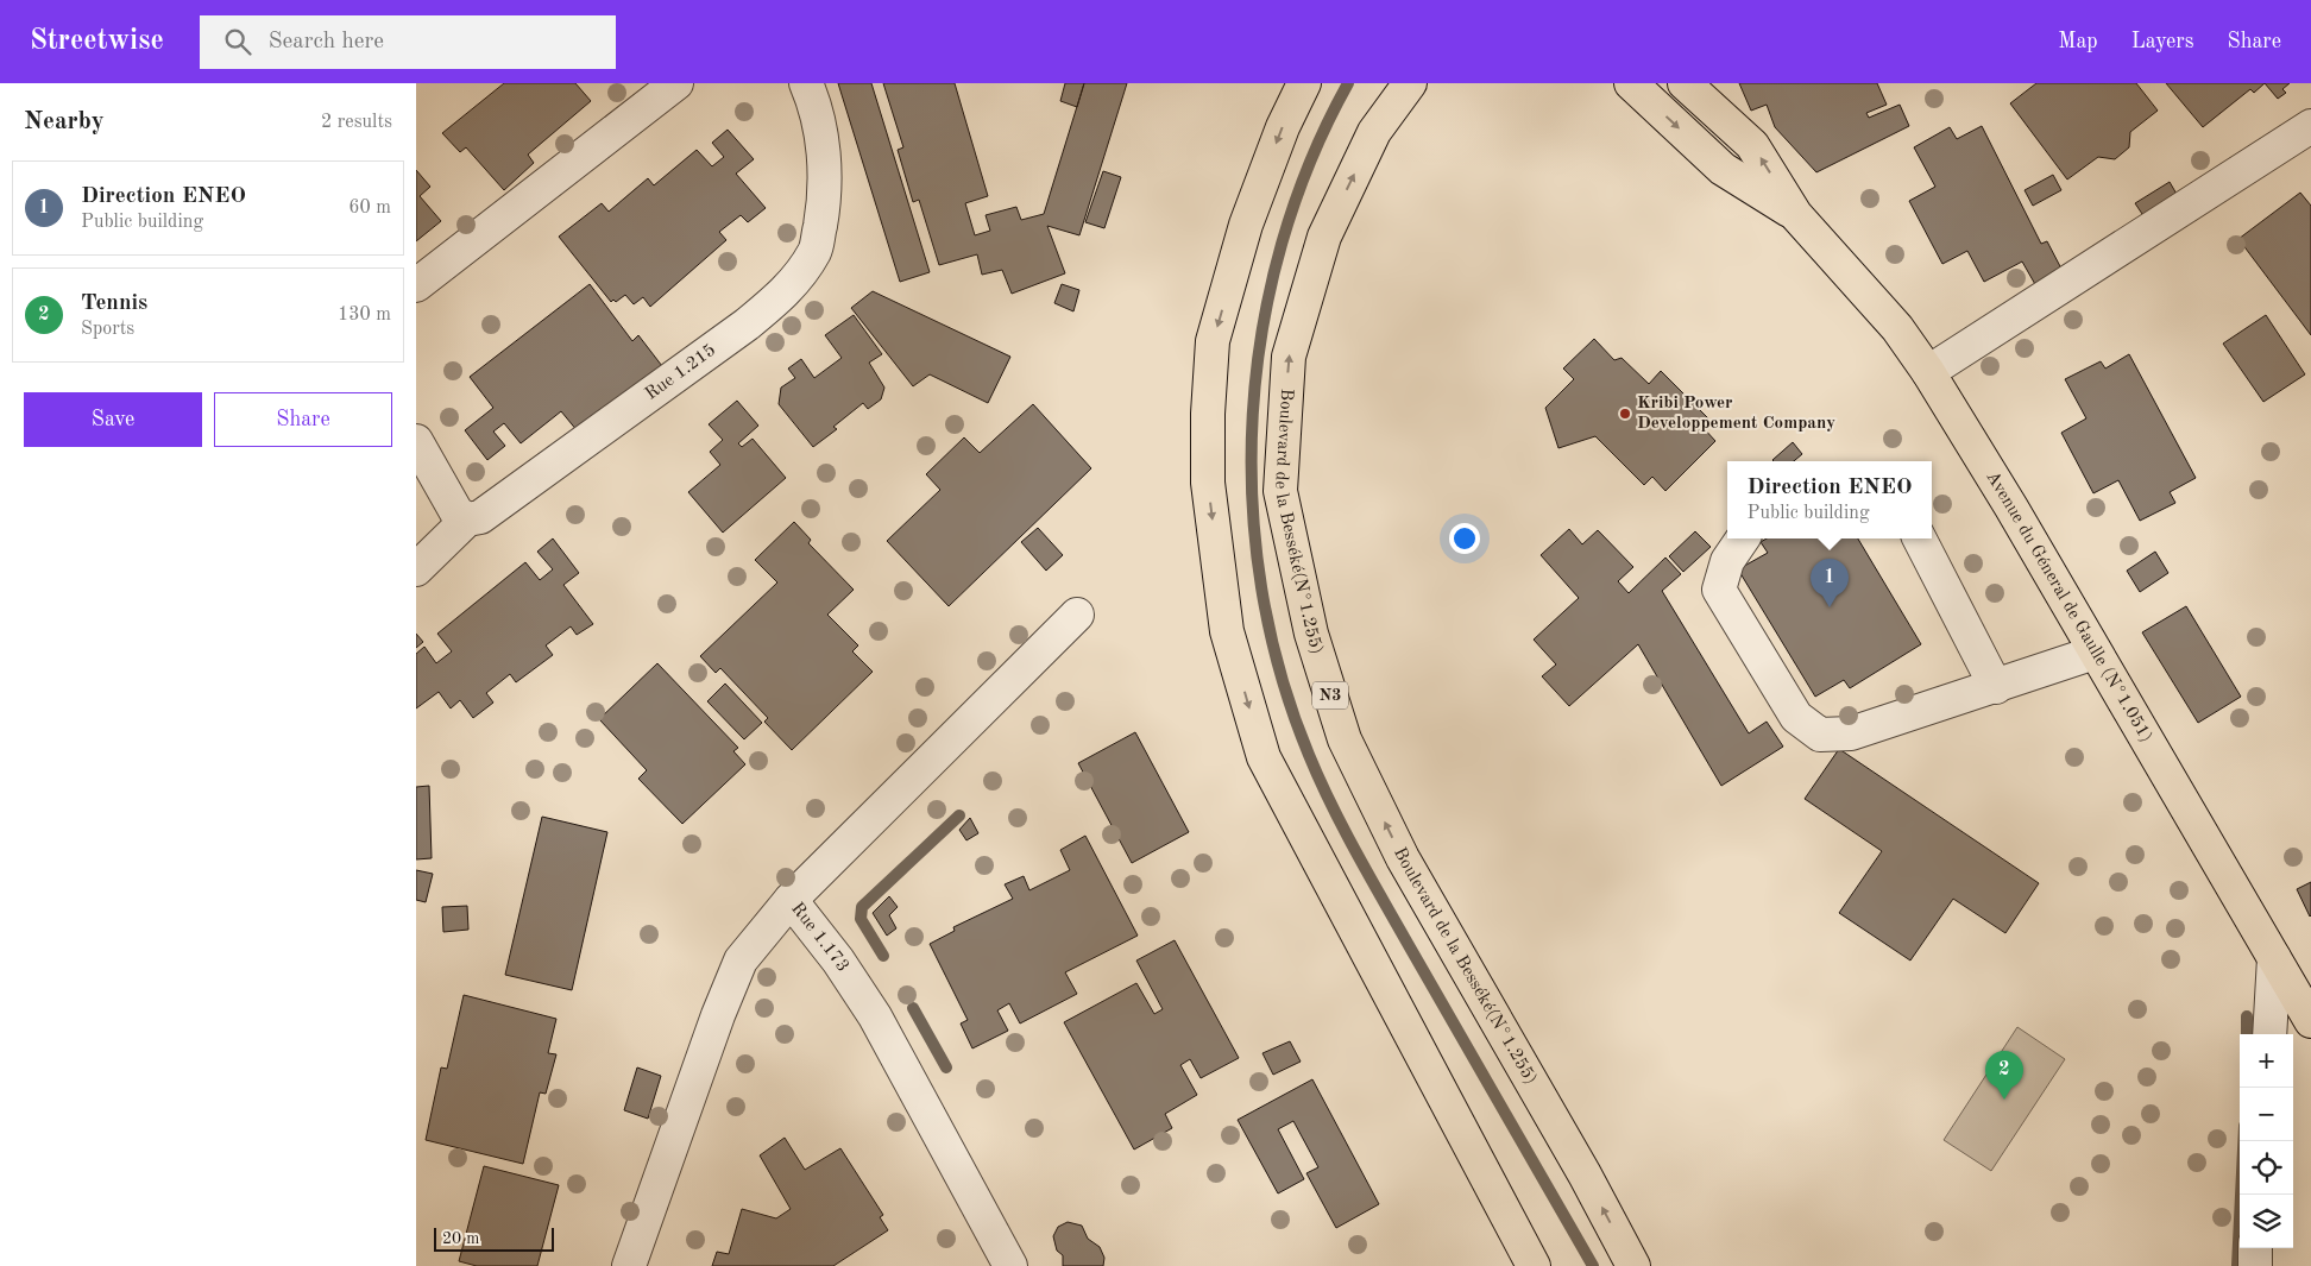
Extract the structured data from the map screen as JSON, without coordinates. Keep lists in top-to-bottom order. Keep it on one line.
{"streets":{"main road":["Boulevard de la Besséké(N°1.255)","Avenue du Géneral de Gaulle (N°1.051)","N3"],"street":["Rue 1.215","Rue 1.173"]},"places":["Kribi Power Developpement Company"],"scale_bar":"20 m","page":{"header":"Streetwise","search":"Search here","nav":["Map","Layers","Share"],"heading":["Nearby","2 results"],"list":[{"mark":"1","name":"Direction ENEO","note":"Public building","value":"60 m"},{"mark":"2","name":"Tennis","note":"Sports","value":"130 m"}],"buttons":["Save","Share"],"popup":["Direction ENEO","Public building"],"pins":["1","2"],"map_buttons":["+","−"],"scale":"20 m"}}
